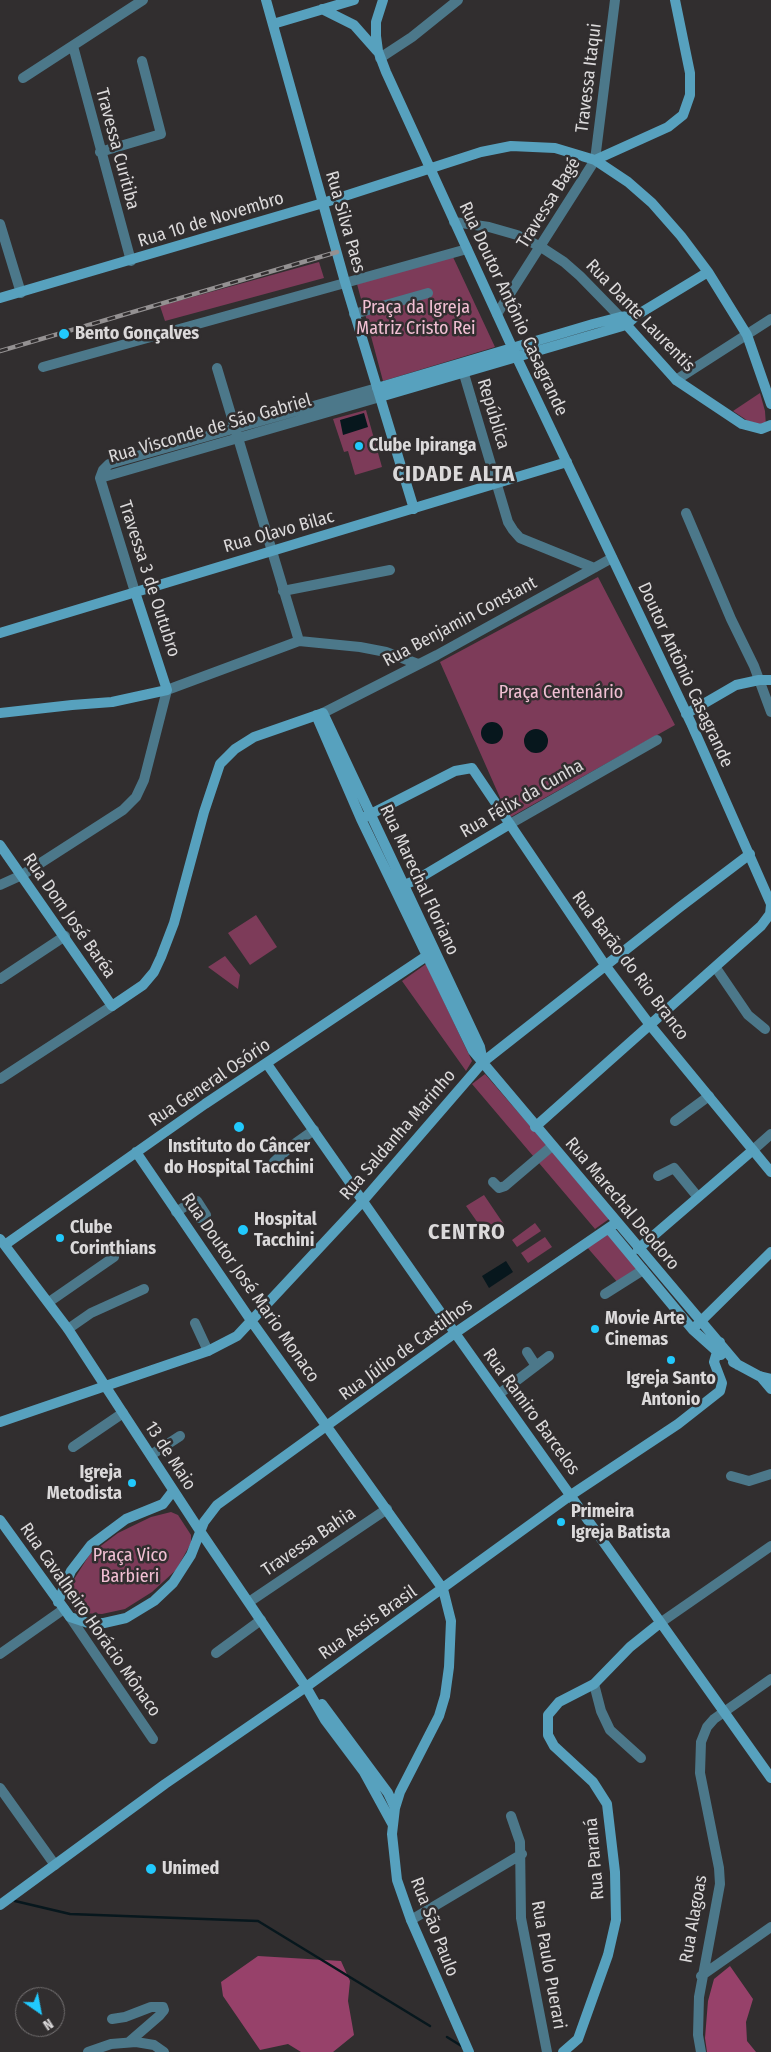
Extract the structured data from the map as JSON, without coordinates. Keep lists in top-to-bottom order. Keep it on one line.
{"streets":{"main road":["Rua 10 de Novembro","Rua Silva Paes","Rua Doutor Antônio Casagrande","Rua Dante Laurentis","Rua Visconde de São Gabriel","Rua Olavo Bilac","Travessa 3 de Outubro","Doutor Antônio Casagrande","Rua Félix da Cunha","Rua Marechal Floriano","Rua Dom José Baréa","Rua Barão do Rio Branco","Rua General Osório","Rua Saldanha Marinho","Rua Marechal Deodoro","Rua Doutor José Mario Monaco","Rua Júlio de Castilhos","Rua Ramiro Barcelos","13 de Maio","Rua Cavalheiro Horácio Mônaco","Rua Assis Brasil","Rua Paraná","Rua São Paulo"],"street":["Travessa Itaqui","Travessa Curitiba","Travessa Bagé","República","Rua Benjamin Constant","Travessa Bahia","Rua Alagoas","Rua Paulo Puerari"]},"crossings":[["Travessa Itaqui","Travessa Bagé"],["Travessa Itaqui","Rua 10 de Novembro"],["Travessa Curitiba","Rua 10 de Novembro"],["Travessa Bagé","Rua 10 de Novembro"],["Travessa Bagé","Rua Doutor Antônio Casagrande"],["Travessa Bagé","Rua Dante Laurentis"],["Rua 10 de Novembro","Rua Silva Paes"],["Rua 10 de Novembro","Rua Doutor Antônio Casagrande"],["Rua Silva Paes","Rua Visconde de São Gabriel"],["Rua Silva Paes","Rua Olavo Bilac"],["Rua Doutor Antônio Casagrande","Rua Dante Laurentis"],["Rua Doutor Antônio Casagrande","Rua Visconde de São Gabriel"],["Rua Doutor Antônio Casagrande","Rua Olavo Bilac"],["Rua Doutor Antônio Casagrande","Doutor Antônio Casagrande"],["Rua Dante Laurentis","Rua Visconde de São Gabriel"],["República","Rua Visconde de São Gabriel"],["República","Rua Olavo Bilac"],["República","Rua Benjamin Constant"],["Rua Visconde de São Gabriel","Travessa 3 de Outubro"],["Rua Olavo Bilac","Travessa 3 de Outubro"],["Rua Olavo Bilac","Doutor Antônio Casagrande"],["Rua Benjamin Constant","Doutor Antônio Casagrande"],["Rua Benjamin Constant","Rua Marechal Floriano"],["Doutor Antônio Casagrande","Rua Saldanha Marinho"],["Rua Félix da Cunha","Rua Marechal Floriano"],["Rua Félix da Cunha","Rua Barão do Rio Branco"],["Rua Marechal Floriano","Rua Barão do Rio Branco"],["Rua Marechal Floriano","Rua General Osório"],["Rua Marechal Floriano","Rua Saldanha Marinho"],["Rua Marechal Floriano","Rua Marechal Deodoro"],["Rua Barão do Rio Branco","Rua Saldanha Marinho"],["Rua General Osório","Rua Doutor José Mario Monaco"],["Rua General Osório","Rua Ramiro Barcelos"],["Rua General Osório","13 de Maio"],["Rua Saldanha Marinho","Rua Marechal Deodoro"],["Rua Saldanha Marinho","Rua Doutor José Mario Monaco"],["Rua Saldanha Marinho","Rua Ramiro Barcelos"],["Rua Saldanha Marinho","13 de Maio"],["Rua Marechal Deodoro","Rua Júlio de Castilhos"],["Rua Marechal Deodoro","Rua Assis Brasil"],["Rua Doutor José Mario Monaco","Rua Júlio de Castilhos"],["Rua Doutor José Mario Monaco","Travessa Bahia"],["Rua Doutor José Mario Monaco","Rua Assis Brasil"],["Rua Doutor José Mario Monaco","Rua São Paulo"],["Rua Júlio de Castilhos","Rua Ramiro Barcelos"],["Rua Júlio de Castilhos","13 de Maio"],["Rua Júlio de Castilhos","Rua Cavalheiro Horácio Mônaco"],["Rua Ramiro Barcelos","Rua Assis Brasil"],["Rua Ramiro Barcelos","Rua Paraná"],["Rua Ramiro Barcelos","Rua Alagoas"],["13 de Maio","Travessa Bahia"],["13 de Maio","Rua Assis Brasil"],["13 de Maio","Rua São Paulo"],["Rua Assis Brasil","Rua São Paulo"]],"districts":["CIDADE ALTA","CENTRO"],"parks":["Praça da Igreja Matriz Cristo Rei","Praça Centenário","Praça Vico Barbieri"],"places":["Bento Gonçalves","Clube Ipiranga","Instituto do Câncer do Hospital Tacchini","Hospital Tacchini","Clube Corinthians","Movie Arte Cinemas","Igreja Santo Antonio","Igreja Metodista","Primeira Igreja Batista","Unimed"],"north":"bottom right"}
